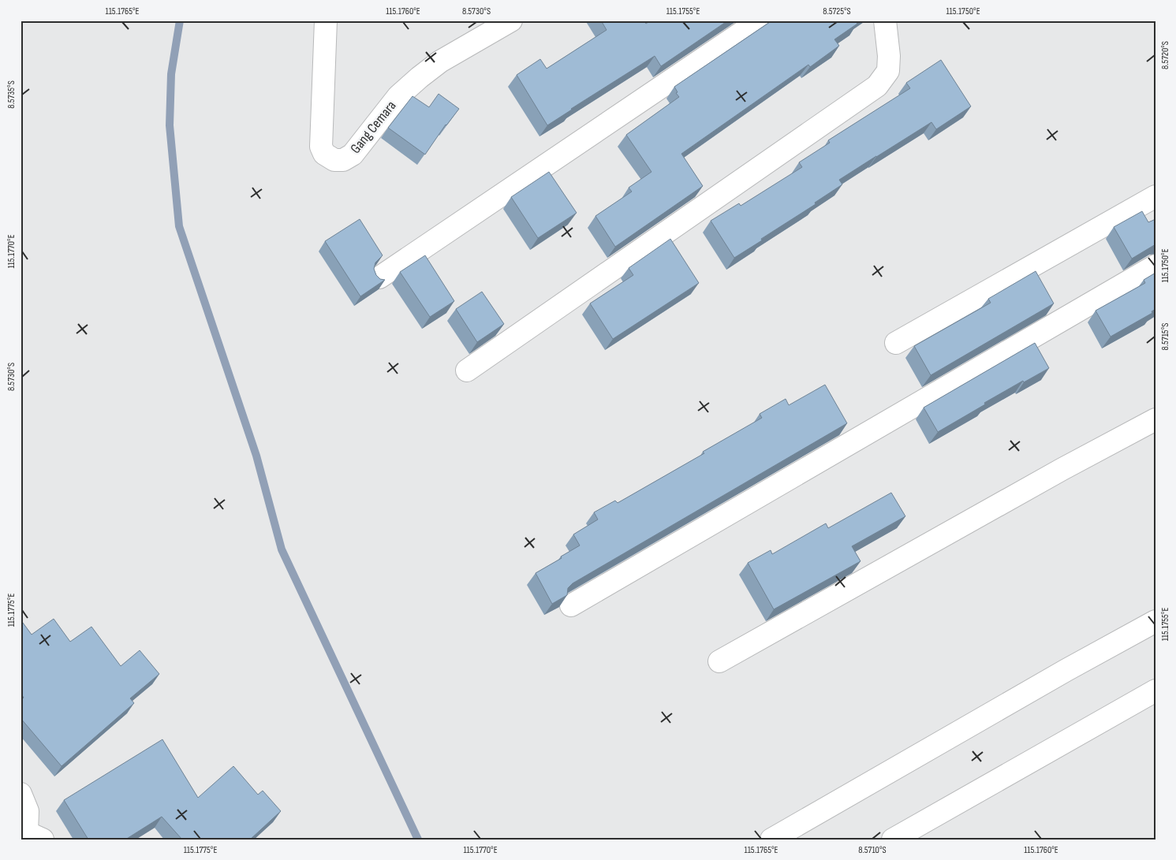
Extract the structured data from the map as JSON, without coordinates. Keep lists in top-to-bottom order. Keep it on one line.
{"streets":{"street":["Gang Cemara"]},"coordinates":["115.1765°E","115.1760°E","8.5730°S","115.1755°E","8.5725°S","115.1750°E","8.5720°S","8.5735°S","115.1770°E","8.5715°S","115.1775°E","8.5710°S"]}
